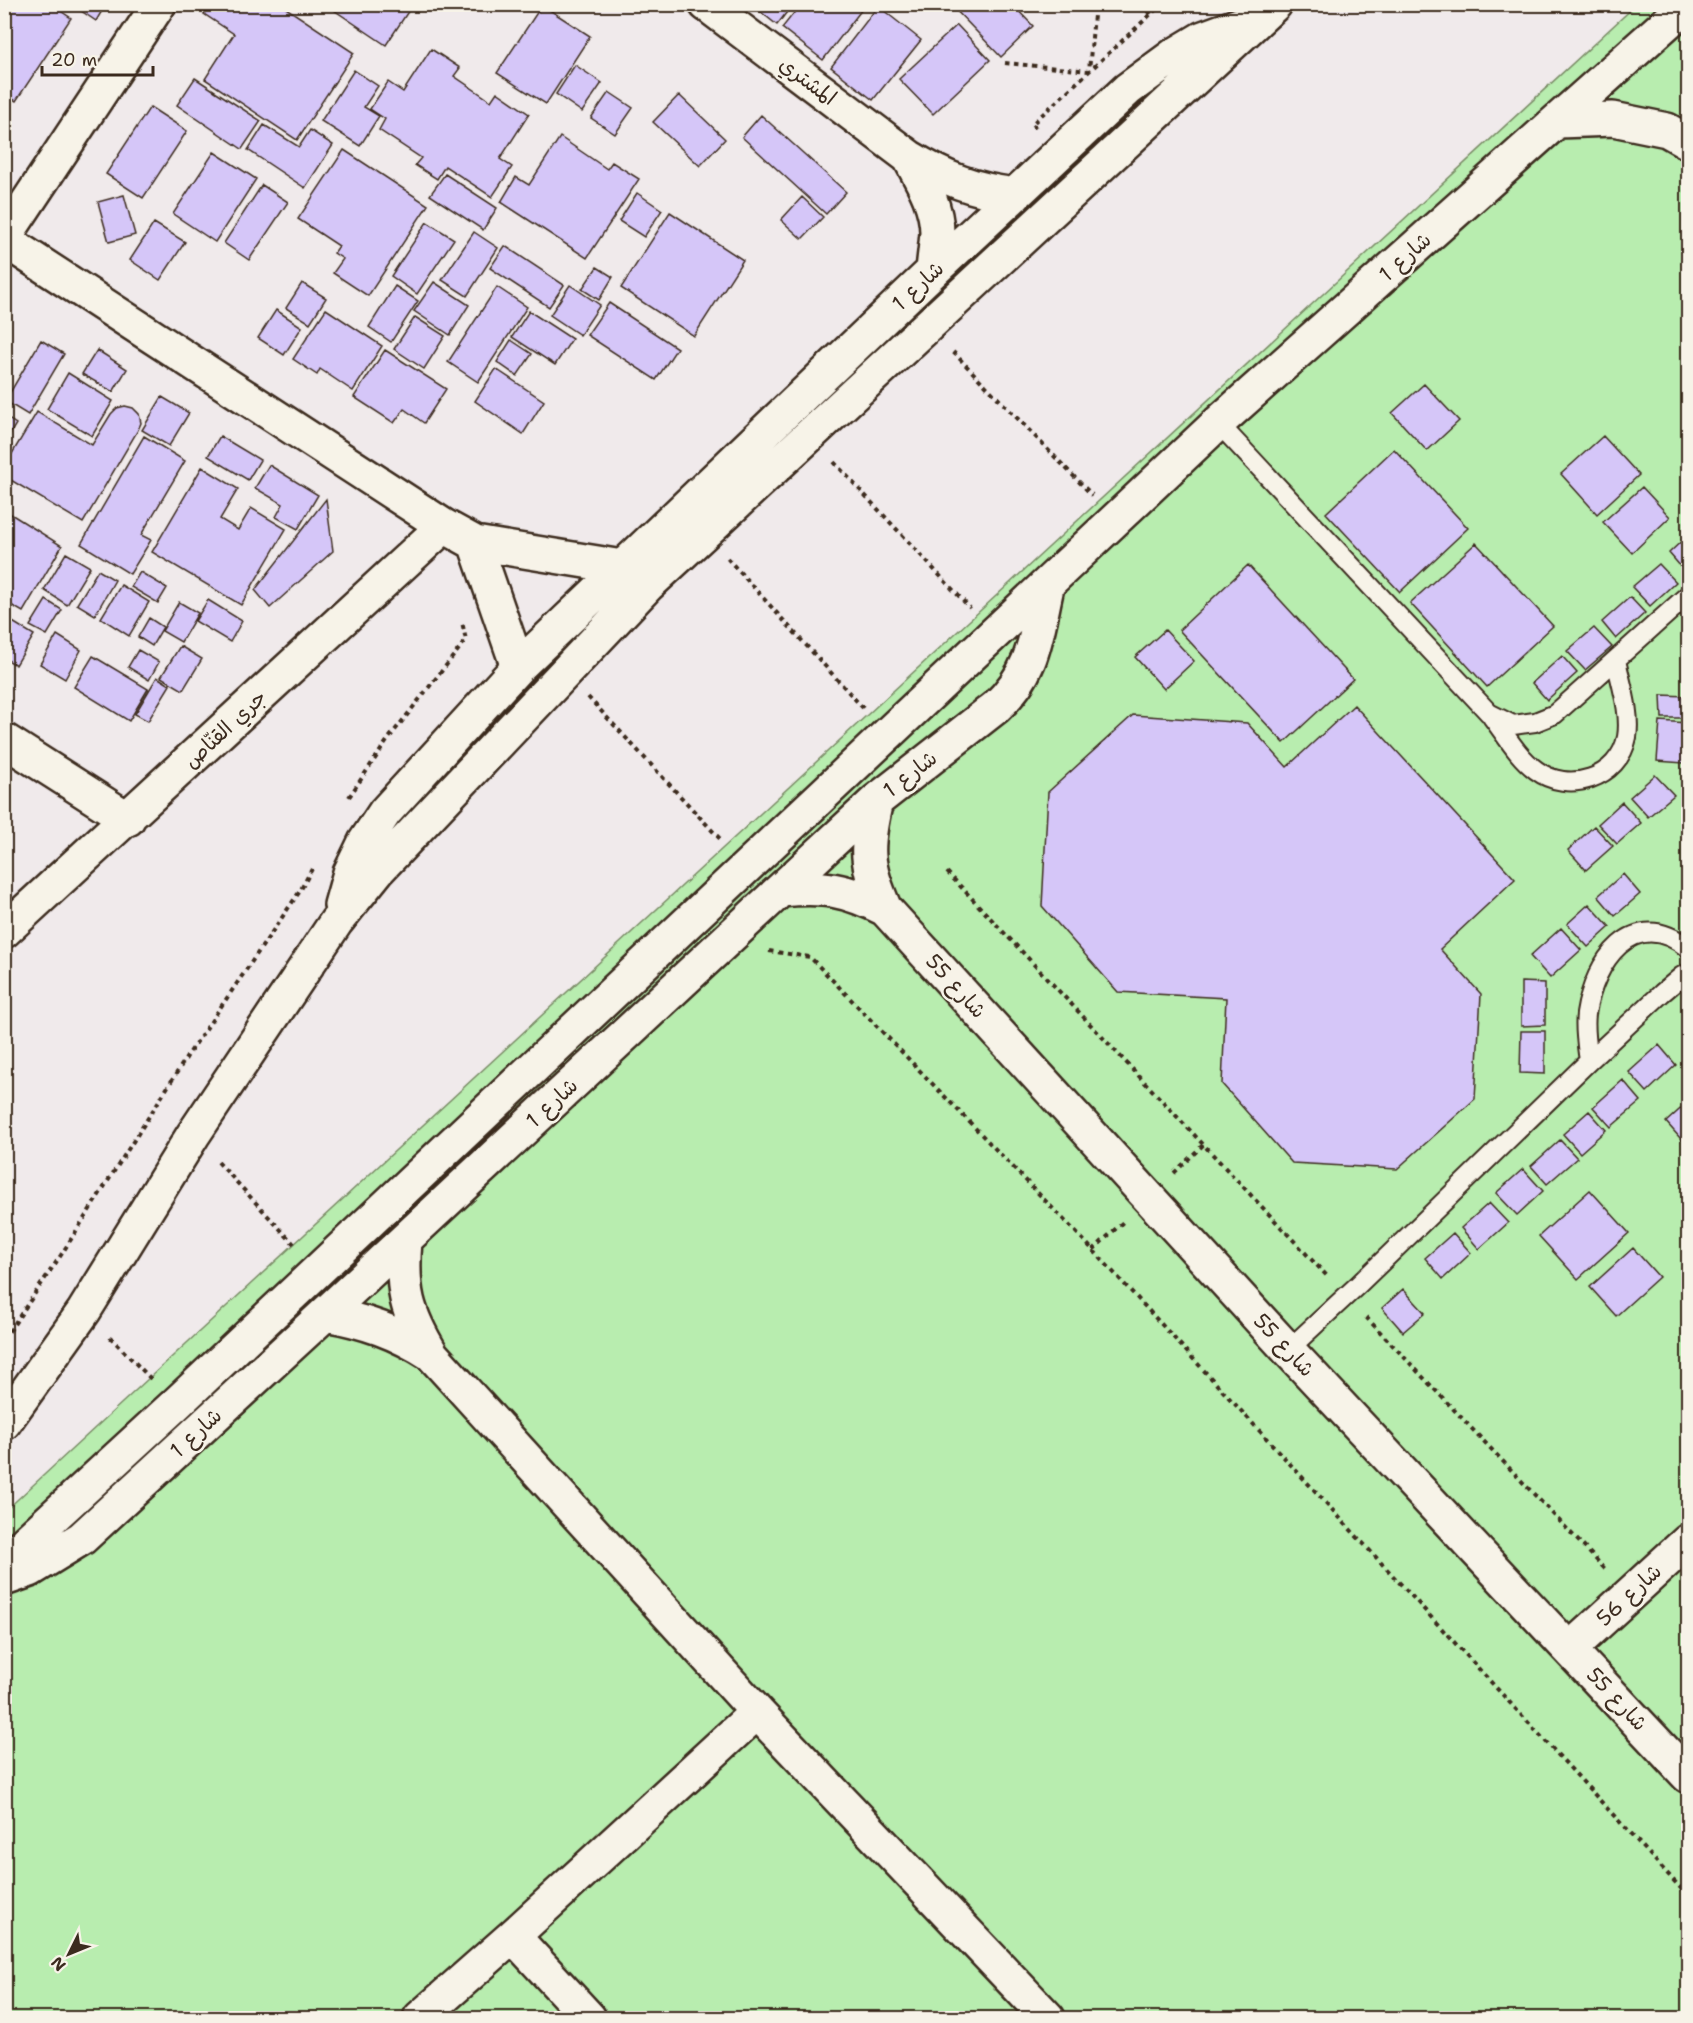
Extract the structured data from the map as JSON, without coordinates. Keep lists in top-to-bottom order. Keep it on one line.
{"streets":{"street":["المشتري","شارع 1","جري القنّاص","شارع 55","شارع 56"]},"crossings":[["المشتري","شارع 1"],["شارع 1","شارع 55"],["شارع 55","شارع 56"]],"scale_bar":"20 m","north":"bottom left"}
